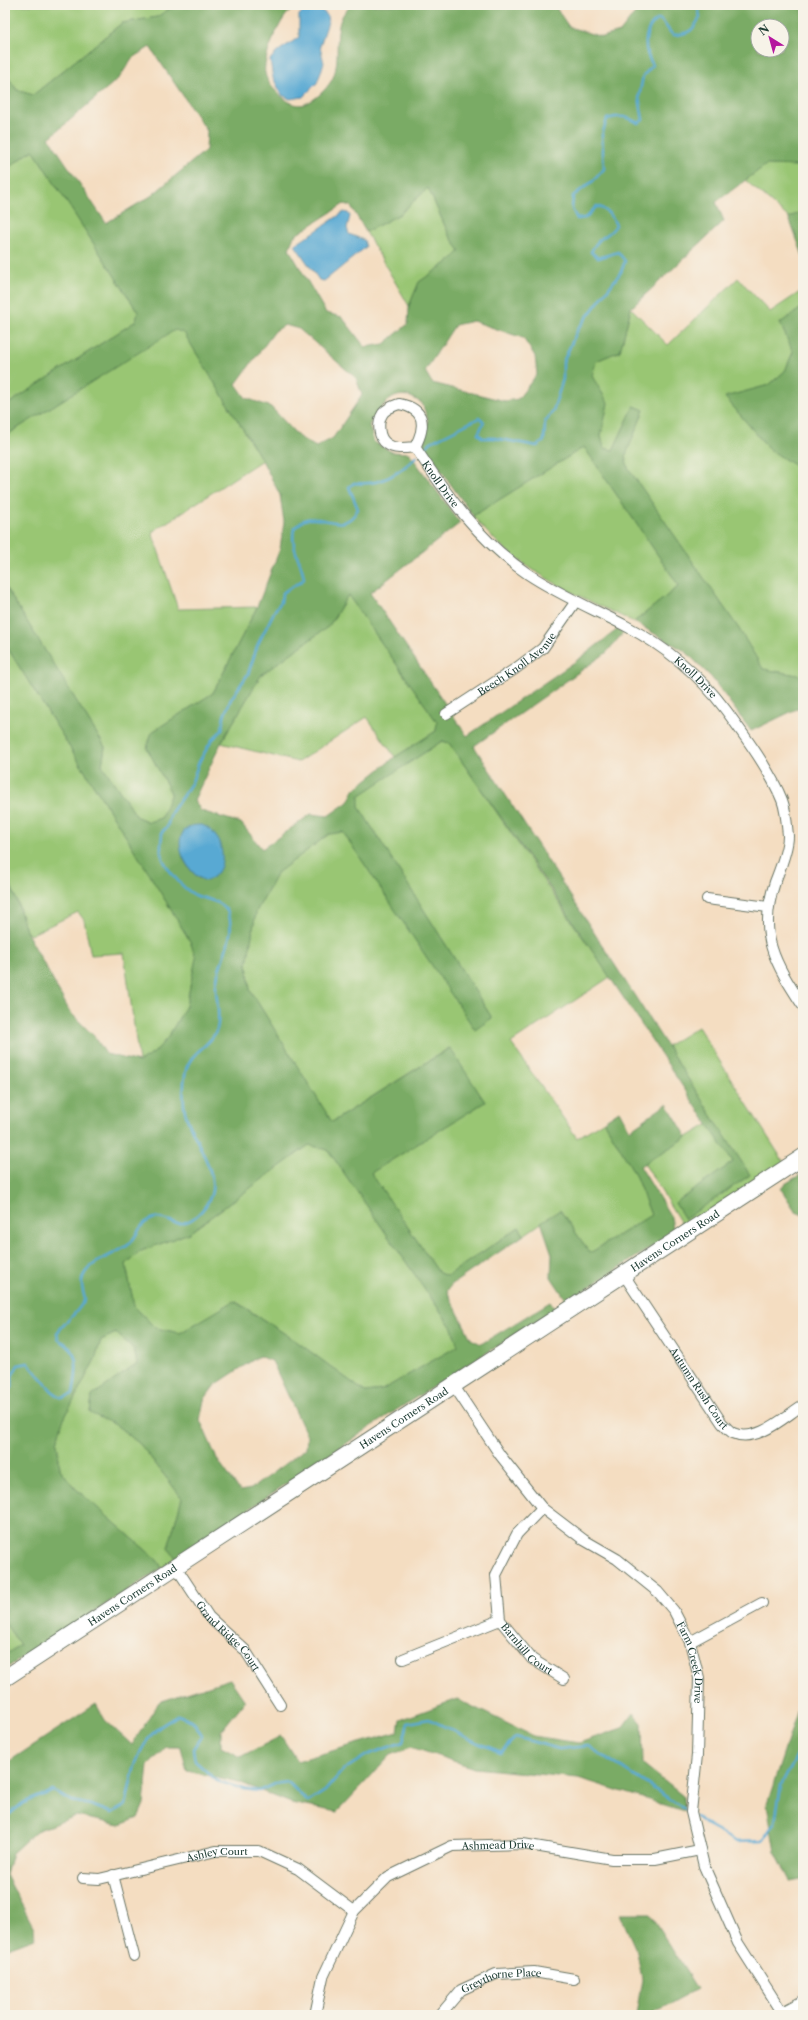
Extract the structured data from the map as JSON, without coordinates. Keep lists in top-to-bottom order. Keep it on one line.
{"streets":{"main road":["Havens Corners Road"],"street":["Knoll Drive","Beech Knoll Avenue","Autumn Rush Court","Grand Ridge Court","Barnhill Court","Farm Creek Drive","Ashmead Drive","Ashley Court","Greythorne Place"]},"crossings":[["Knoll Drive","Beech Knoll Avenue"],["Havens Corners Road","Autumn Rush Court"],["Havens Corners Road","Grand Ridge Court"],["Havens Corners Road","Farm Creek Drive"],["Barnhill Court","Farm Creek Drive"],["Farm Creek Drive","Ashmead Drive"],["Ashmead Drive","Ashley Court"]],"north":"top left"}
